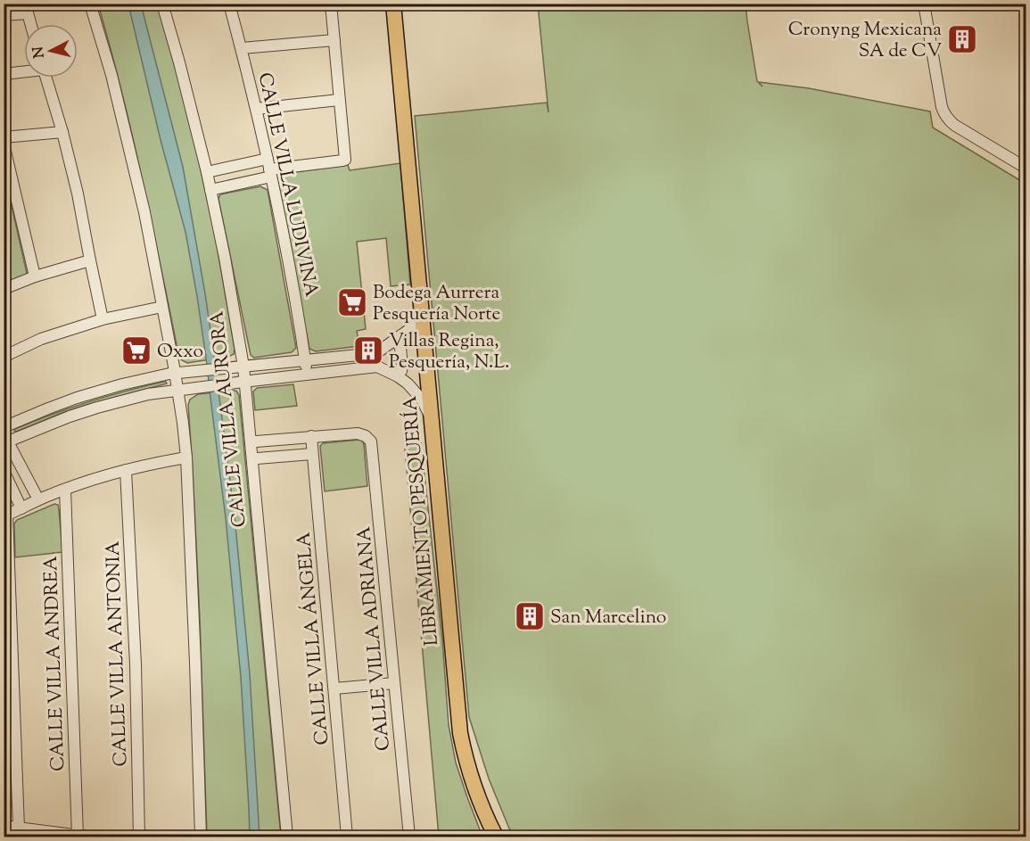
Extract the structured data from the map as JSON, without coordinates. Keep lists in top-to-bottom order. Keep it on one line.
{"streets":{"main road":["LIBRAMIENTO PESQUERÍA"],"street":["CALLE VILLA LUDIVINA","CALLE VILLA AURORA","CALLE VILLA ÁNGELA","CALLE VILLA ADRIANA","CALLE VILLA ANTONIA","CALLE VILLA ANDREA"]},"crossings":[["CALLE VILLA ÁNGELA","CALLE VILLA ADRIANA"]],"places":{"building":["Cronyng Mexicana SA de CV","Villas Regina, Pesquería, N.L.","San Marcelino"],"supermarket":["Bodega Aurrera Pesquería Norte","Oxxo"]},"north":"left"}
